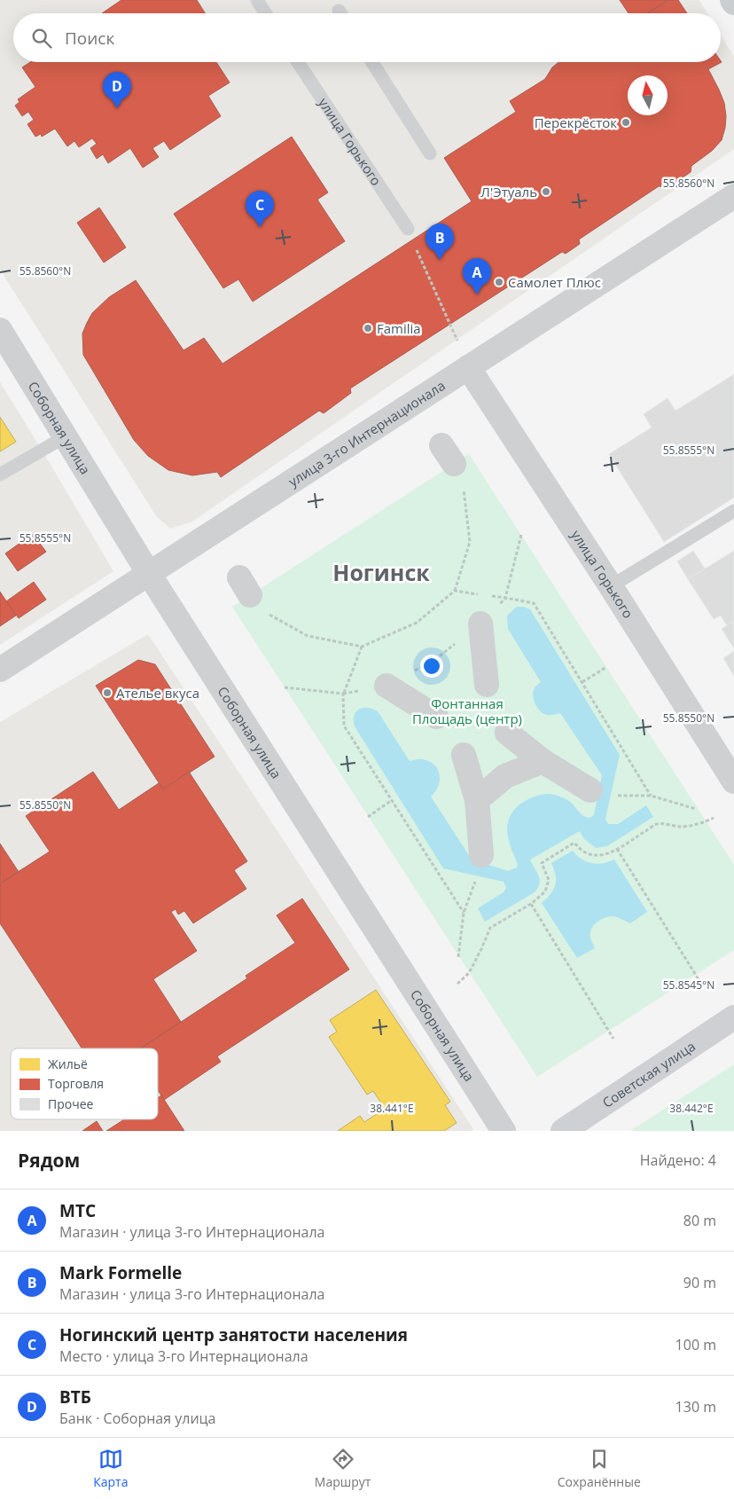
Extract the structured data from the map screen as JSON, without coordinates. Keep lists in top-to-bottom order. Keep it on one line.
{"streets":{"street":["улица Горького","Соборная улица","улица 3-го Интернационала","Советская улица"]},"crossings":[["улица Горького","улица 3-го Интернационала"],["Соборная улица","улица 3-го Интернационала"]],"districts":["Ногинск"],"parks":["Фонтанная Площадь (центр)"],"places":["Перекрёсток","Л'Этуаль","Самолет Плюс","Familia","Ателье вкуса"],"legend":["Жильё","Торговля","Прочее"],"north":"top","page":{"search":"Поиск","pins":["D","C","B","A"],"heading":["Рядом","Найдено: 4"],"list":[{"mark":"A","name":"МТС","note":"Магазин · улица 3-го Интернационала","value":"80 m"},{"mark":"B","name":"Mark Formelle","note":"Магазин · улица 3-го Интернационала","value":"90 m"},{"mark":"C","name":"Ногинский центр занятости населения","note":"Место · улица 3-го Интернационала","value":"100 m"},{"mark":"D","name":"ВТБ","note":"Банк · Соборная улица","value":"130 m"}],"nav":["Карта","Маршрут","Сохранённые"]},"coordinates":["55.8560°N","55.8555°N","55.8550°N","55.8545°N","38.441°E","38.442°E"]}
